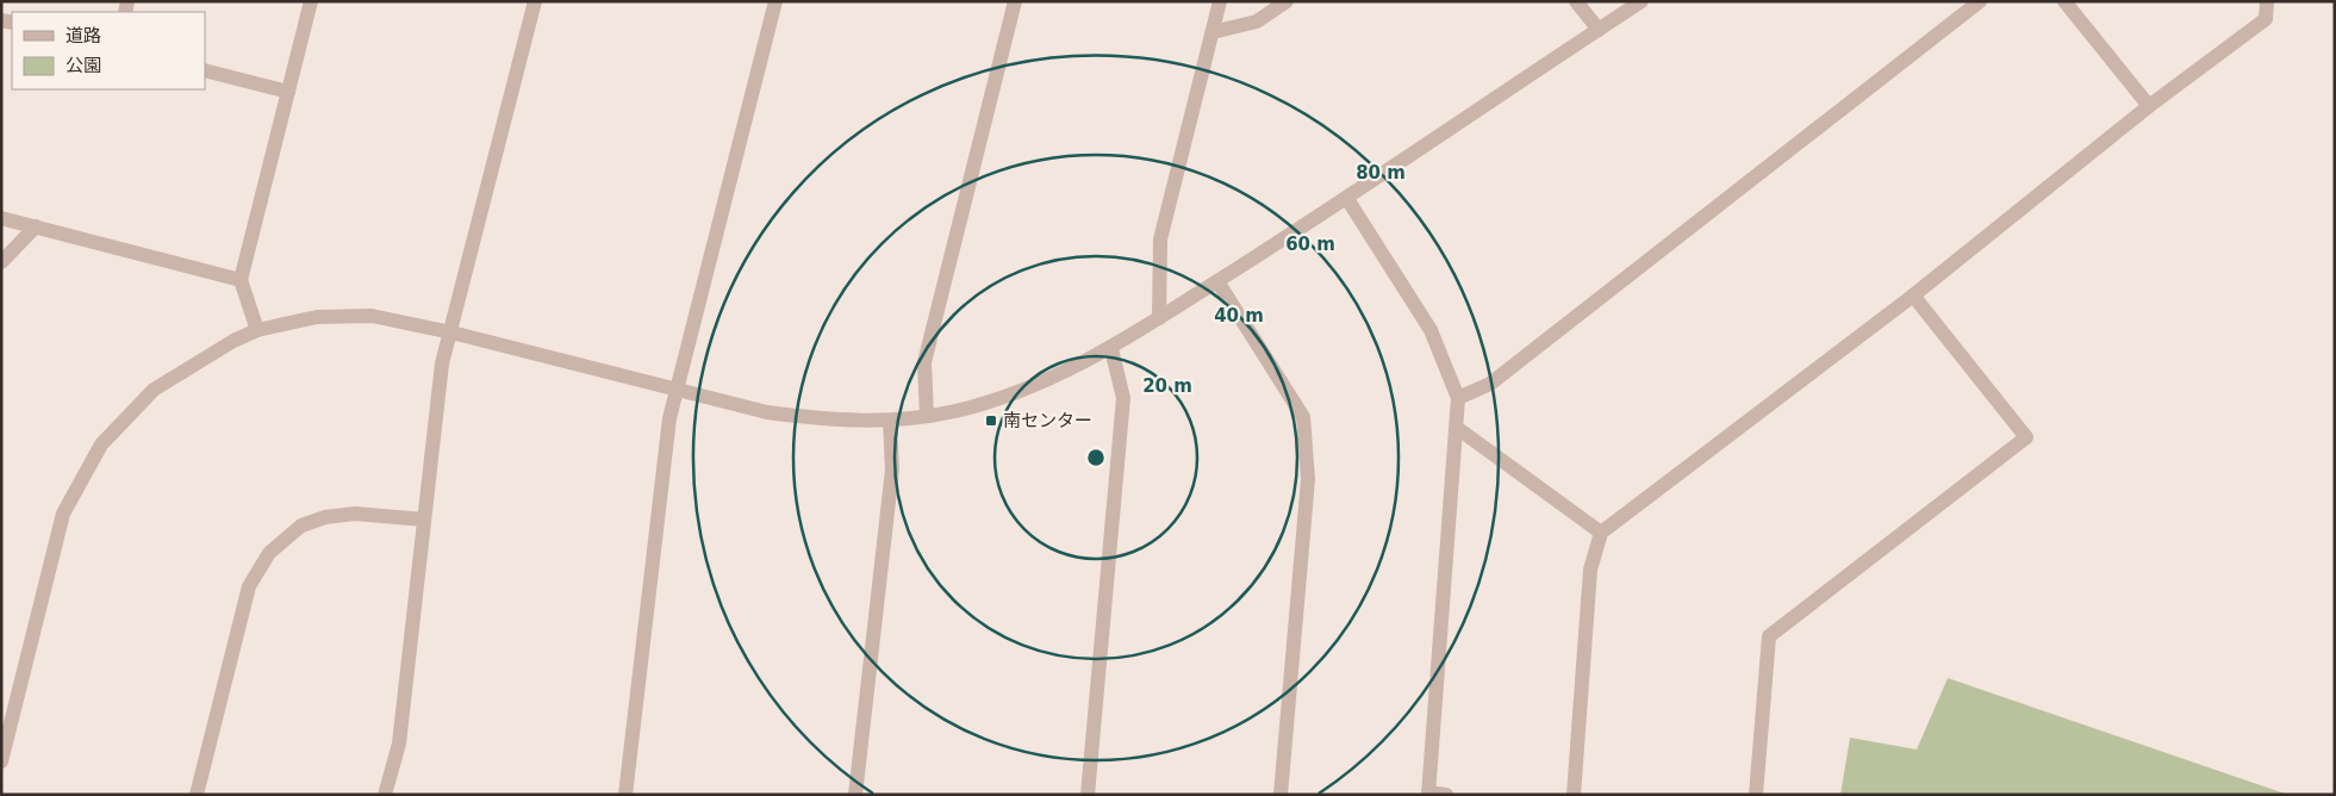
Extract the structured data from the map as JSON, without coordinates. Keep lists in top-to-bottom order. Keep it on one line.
{"places":{"transit":["南センター"]},"legend":["道路","公園"],"rings":["80 m","60 m","40 m","20 m"]}
